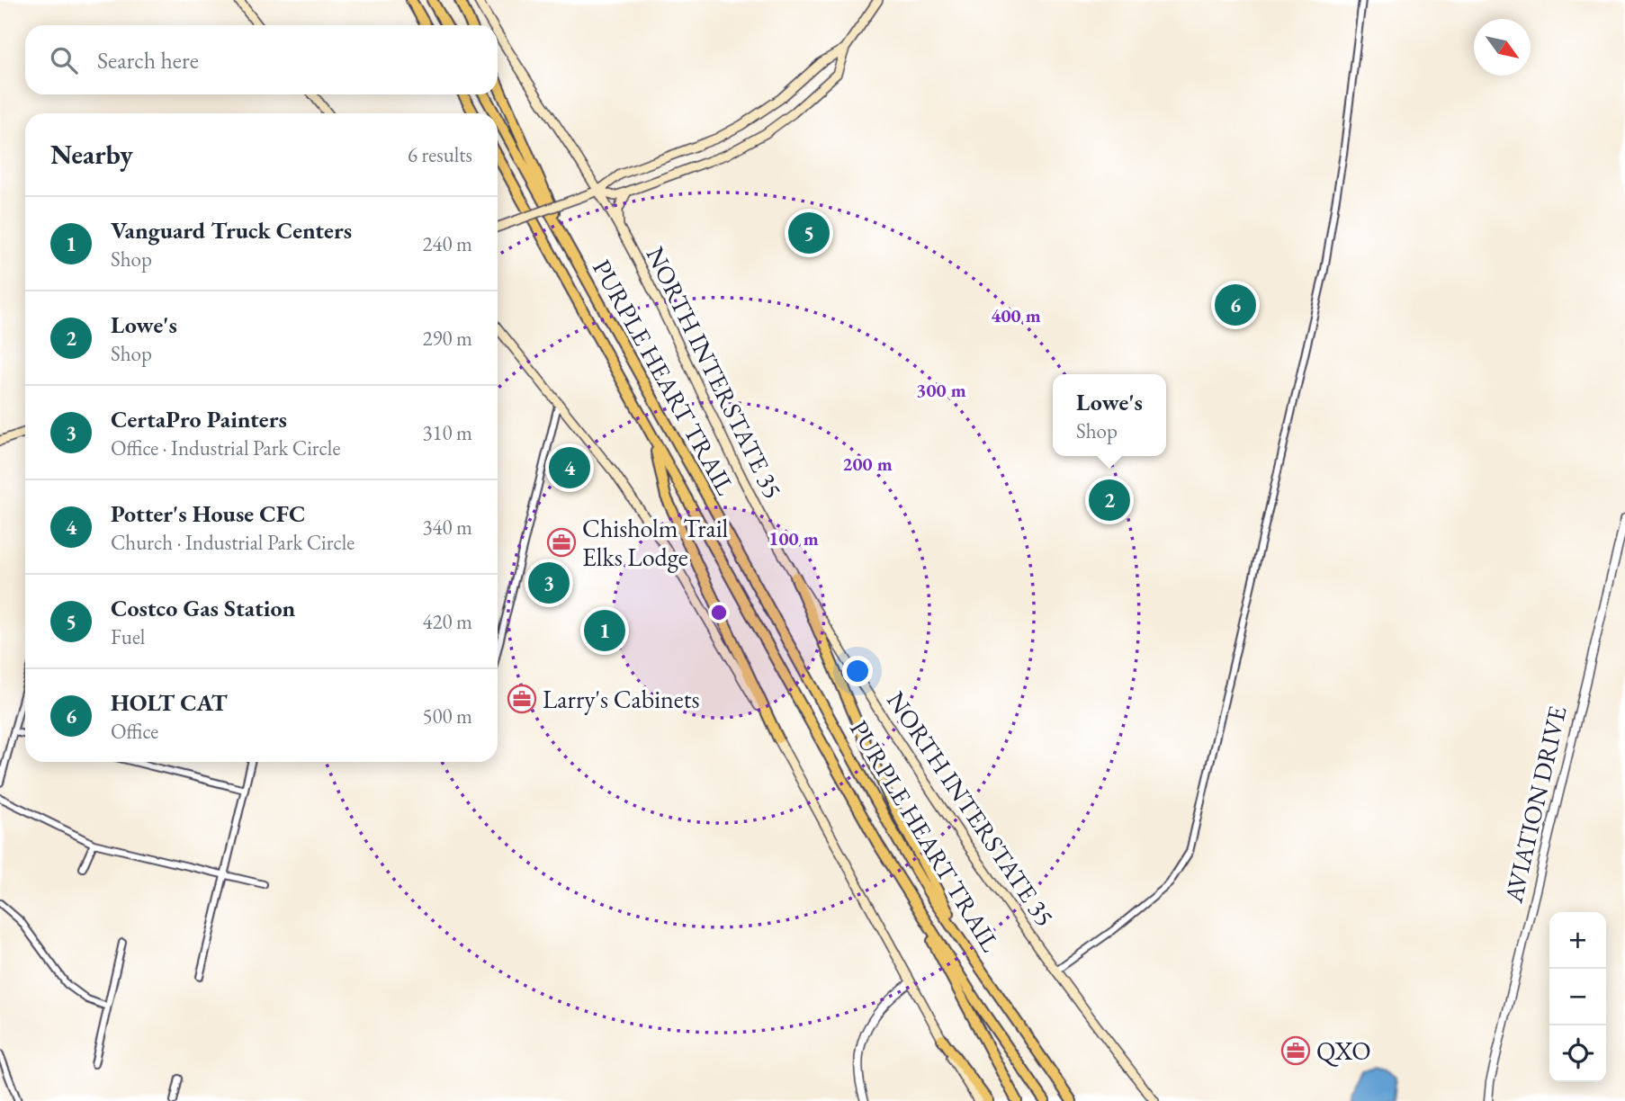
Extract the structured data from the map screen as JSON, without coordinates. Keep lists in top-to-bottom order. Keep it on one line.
{"streets":{"highway":["PURPLE HEART TRAIL"],"main road":["NORTH INTERSTATE 35"],"street":["AVIATION DRIVE"]},"places":{"office":["Chisholm Trail Elks Lodge","Larry's Cabinets","QXO"]},"north":"bottom right","page":{"search":"Search here","heading":["Nearby","6 results"],"list":[{"mark":"1","name":"Vanguard Truck Centers","note":"Shop","value":"240 m"},{"mark":"2","name":"Lowe's","note":"Shop","value":"290 m"},{"mark":"3","name":"CertaPro Painters","note":"Office · Industrial Park Circle","value":"310 m"},{"mark":"4","name":"Potter's House CFC","note":"Church · Industrial Park Circle","value":"340 m"},{"mark":"5","name":"Costco Gas Station","note":"Fuel","value":"420 m"},{"mark":"6","name":"HOLT CAT","note":"Office","value":"500 m"}],"pins":["5","6","4","2","3","1"],"popup":["Lowe's","Shop"],"map_buttons":["+","−"]},"rings":["400 m","300 m","200 m","100 m"]}
